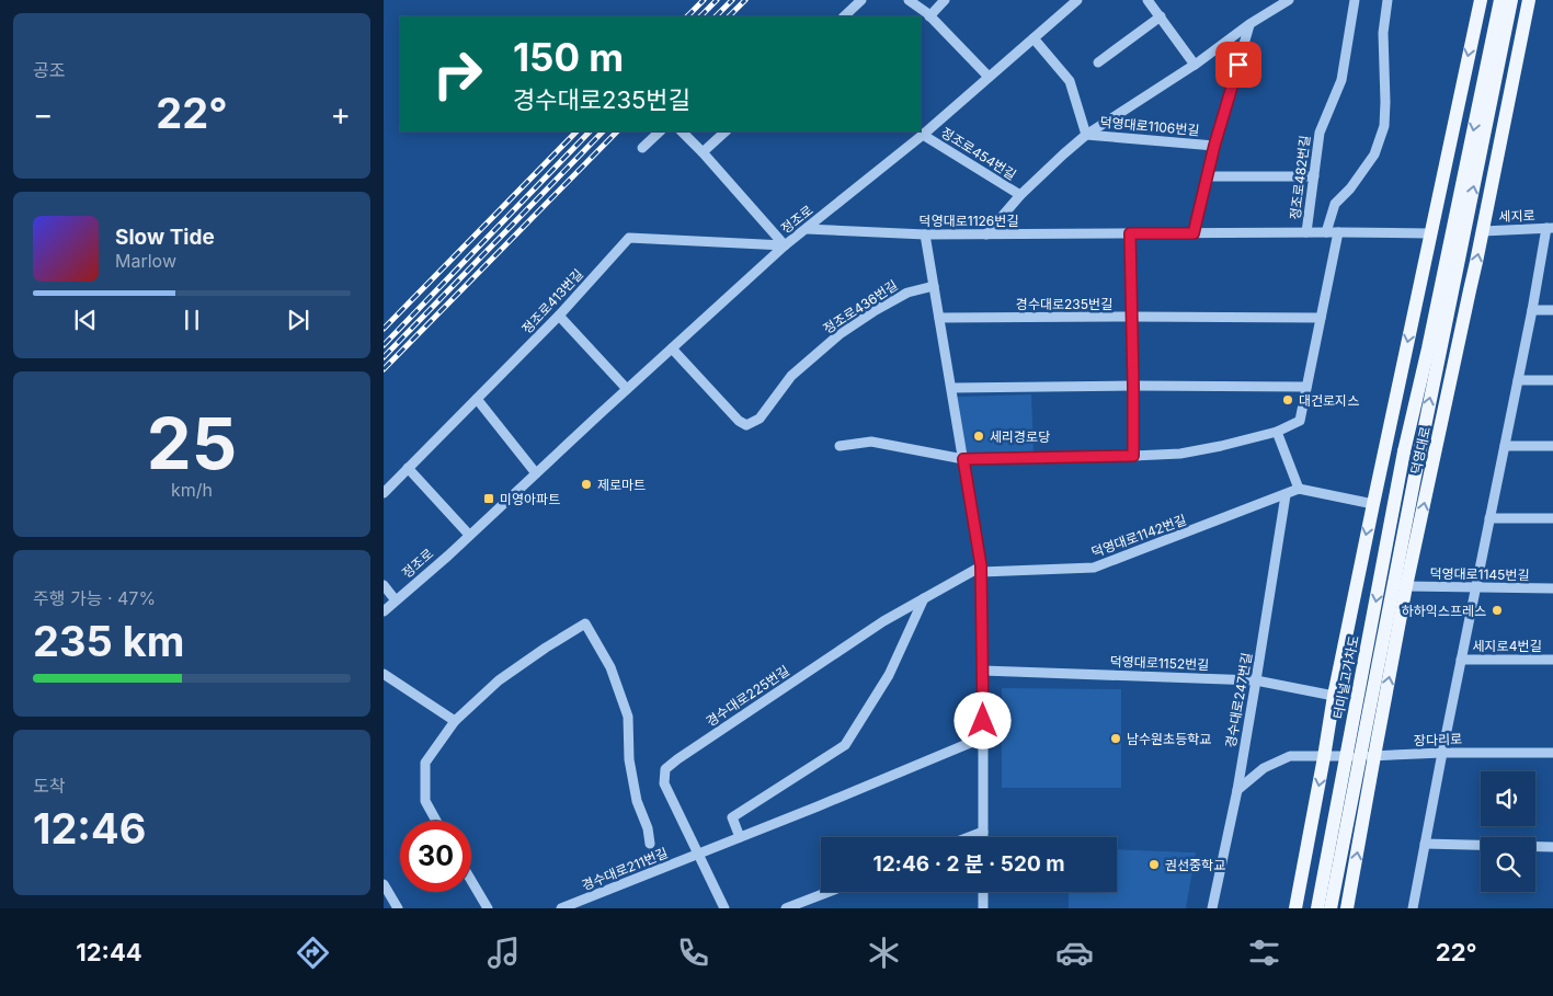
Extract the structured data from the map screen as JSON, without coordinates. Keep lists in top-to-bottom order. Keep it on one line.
{"streets":{"main road":["덕영대로","터미널고가차도"],"street":["덕영대로1106번길","정조로454번길","정조로482번길","세지로","정조로","덕영대로1126번길","정조로413번길","경수대로235번길","정조로436번길","덕영대로1142번길","덕영대로1145번길","세지로4번길","덕영대로1152번길","경수대로225번길","경수대로247번길","장다리로","경수대로211번길"]},"crossings":[["덕영대로1106번길","정조로454번길"],["덕영대로1106번길","덕영대로1126번길"],["정조로454번길","정조로"],["정조로482번길","덕영대로1126번길"],["세지로","덕영대로"],["세지로","세지로4번길"],["정조로","덕영대로1126번길"],["정조로","정조로413번길"],["정조로","정조로436번길"],["덕영대로","덕영대로1145번길"],["덕영대로","터미널고가차도"],["덕영대로","장다리로"],["덕영대로1142번길","경수대로225번길"],["덕영대로1142번길","경수대로247번길"],["덕영대로1145번길","세지로4번길"],["세지로4번길","장다리로"],["덕영대로1152번길","경수대로247번길"],["경수대로225번길","경수대로211번길"]],"places":{"other":["대건로지스","세리경로당","제로마트","하하익스프레스","남수원초등학교","권선중학교"],"transit":["미영아파트"]},"page":{"tile":["공조",["25","km/h"],["주행 가능 · 47%","235 km"],["도착","12:46"]],"turn":["150 m","경수대로235번길"],"heat":["−","22°","+"],"song":["Slow Tide","Marlow"],"limit":"30","trip":"12:46 · 2 분 · 520 m","tabs":["12:44","22°"]}}
